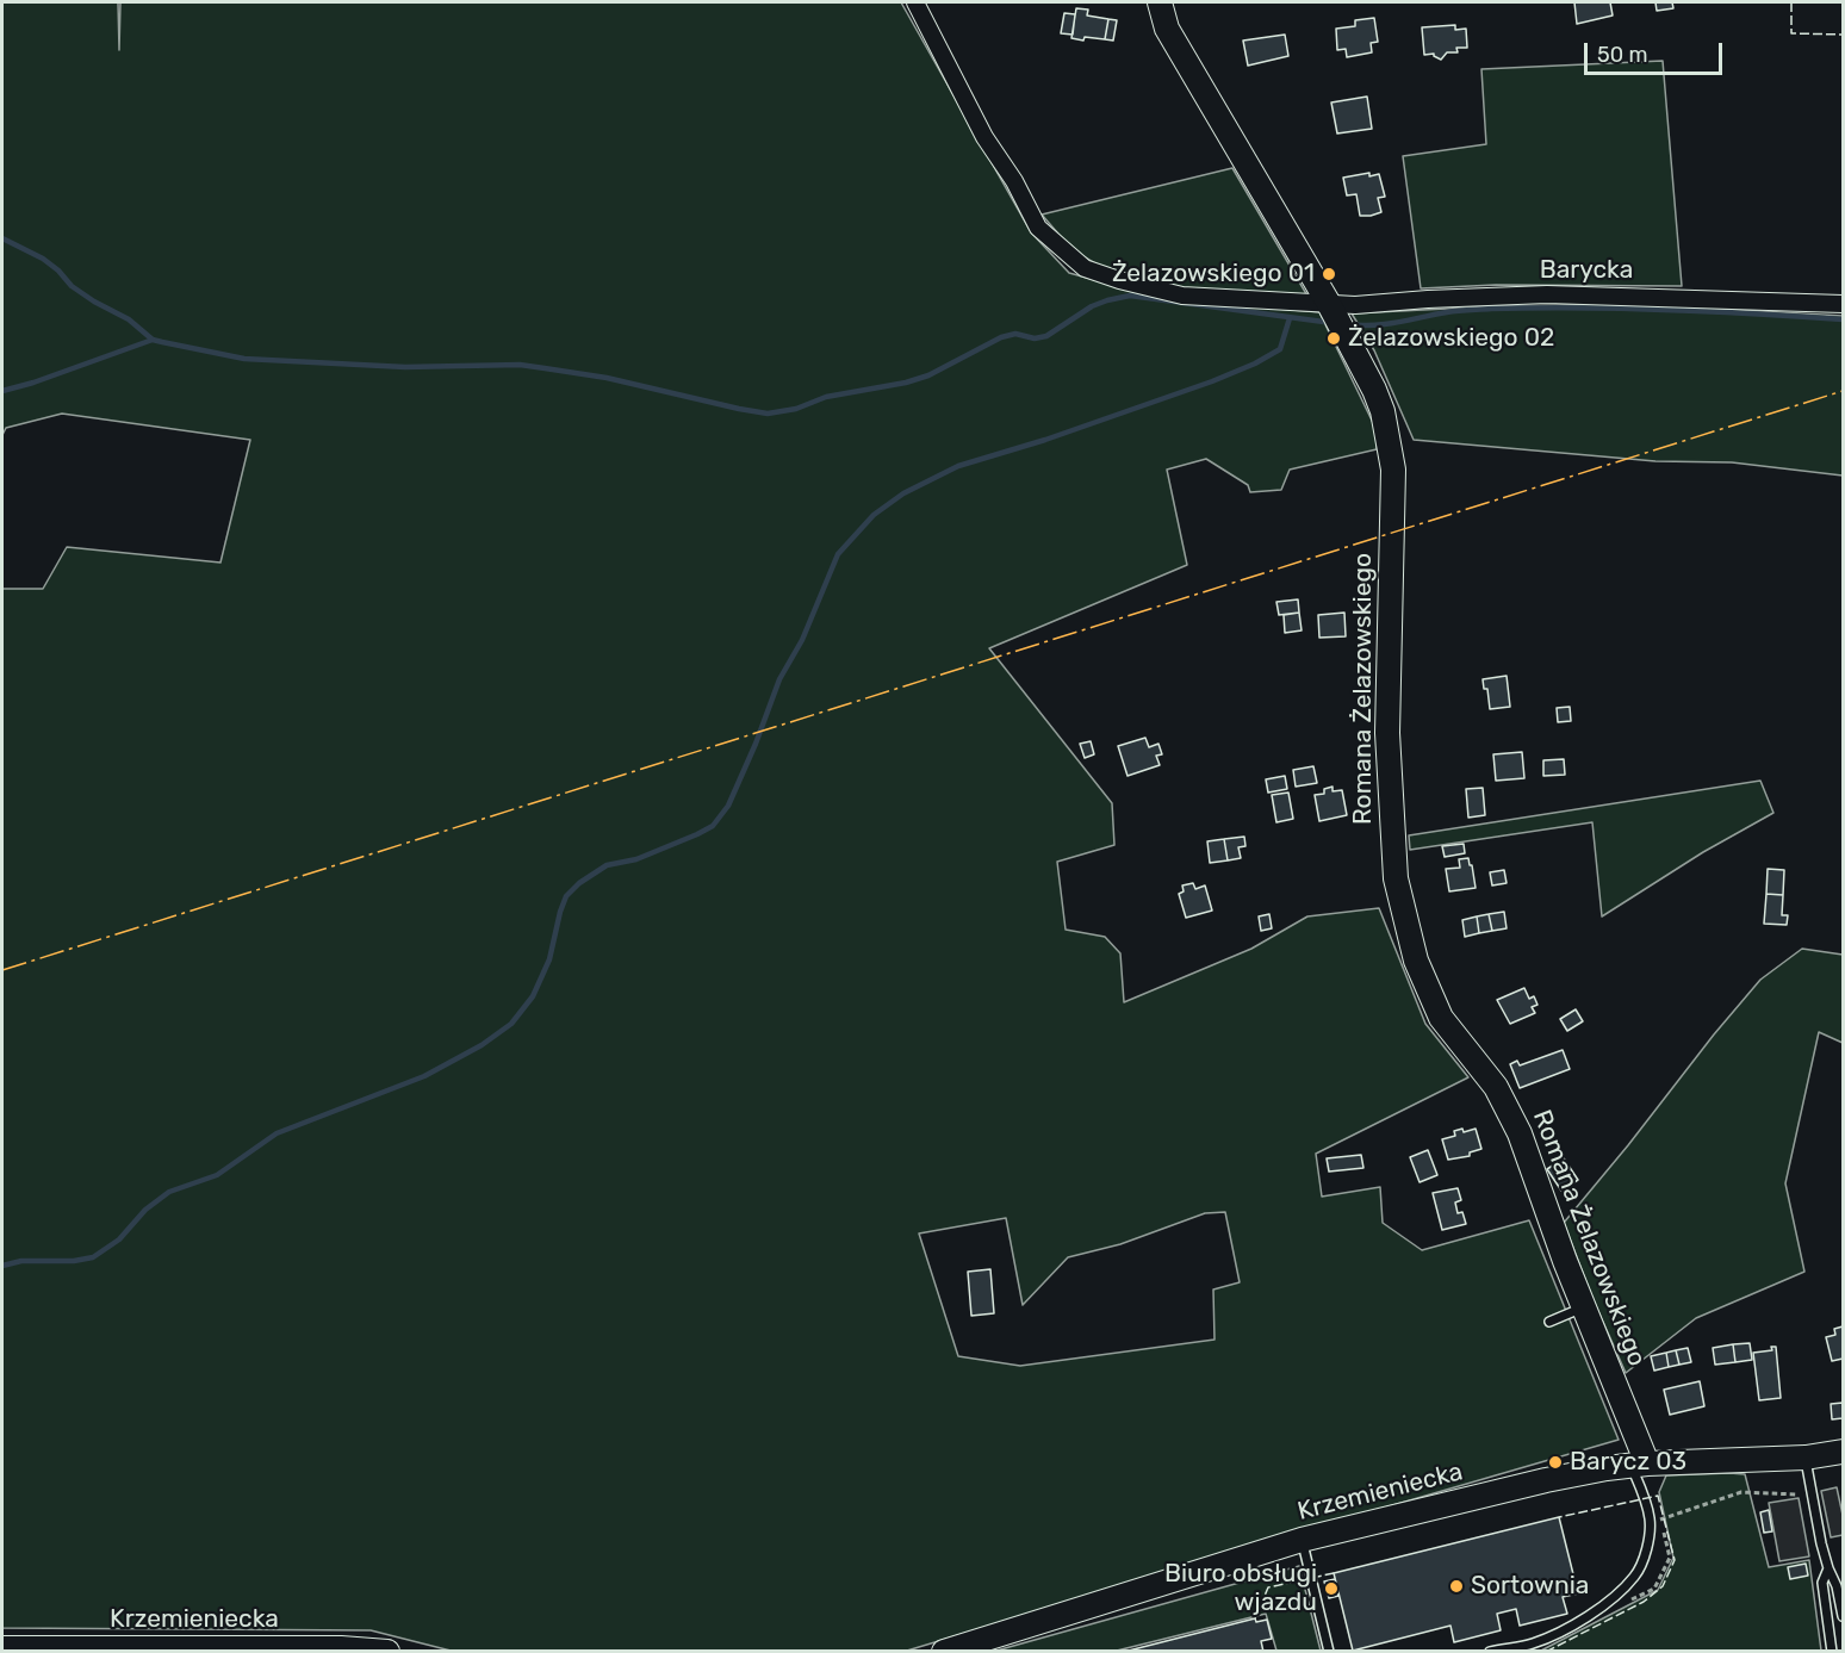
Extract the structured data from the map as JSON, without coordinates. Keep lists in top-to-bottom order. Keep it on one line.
{"streets":{"street":["Barycka","Romana Żelazowskiego","Krzemieniecka"]},"crossings":[["Barycka","Romana Żelazowskiego"],["Romana Żelazowskiego","Krzemieniecka"]],"places":["Żelazowskiego 01","Żelazowskiego 02","Barycz 03","Sortownia","Biuro obsługi wjazdu"],"scale_bar":"50 m"}
